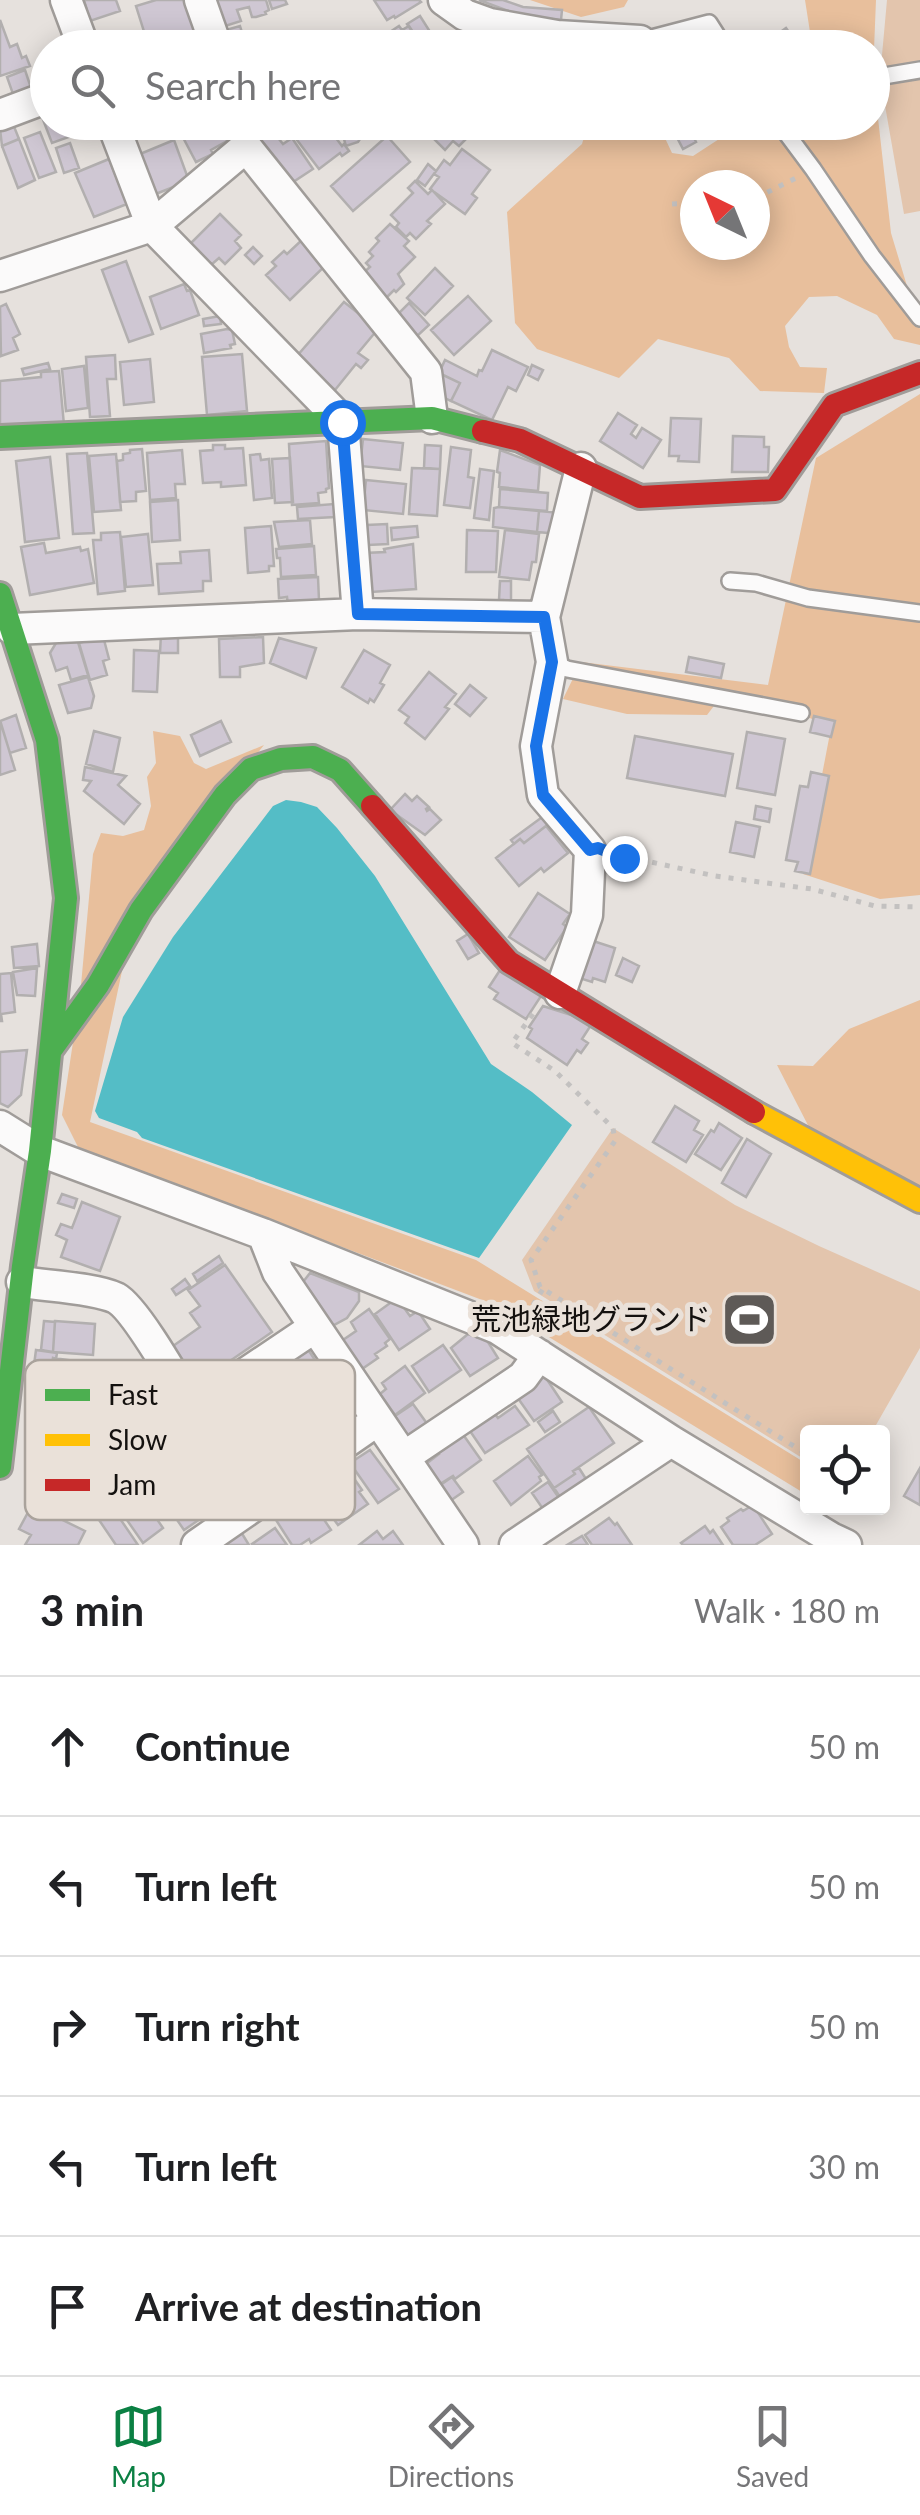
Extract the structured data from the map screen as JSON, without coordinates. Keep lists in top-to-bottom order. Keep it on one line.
{"places":{"sports":["荒池緑地グランド"]},"legend":["Fast","Slow","Jam"],"north":"top left","page":{"search":"Search here","heading":["3 min","Walk · 180 m"],"list":[["Continue","50 m"],["Turn left","50 m"],["Turn right","50 m"],["Turn left","30 m"],"Arrive at destination"],"nav":["Map","Directions","Saved"]}}
